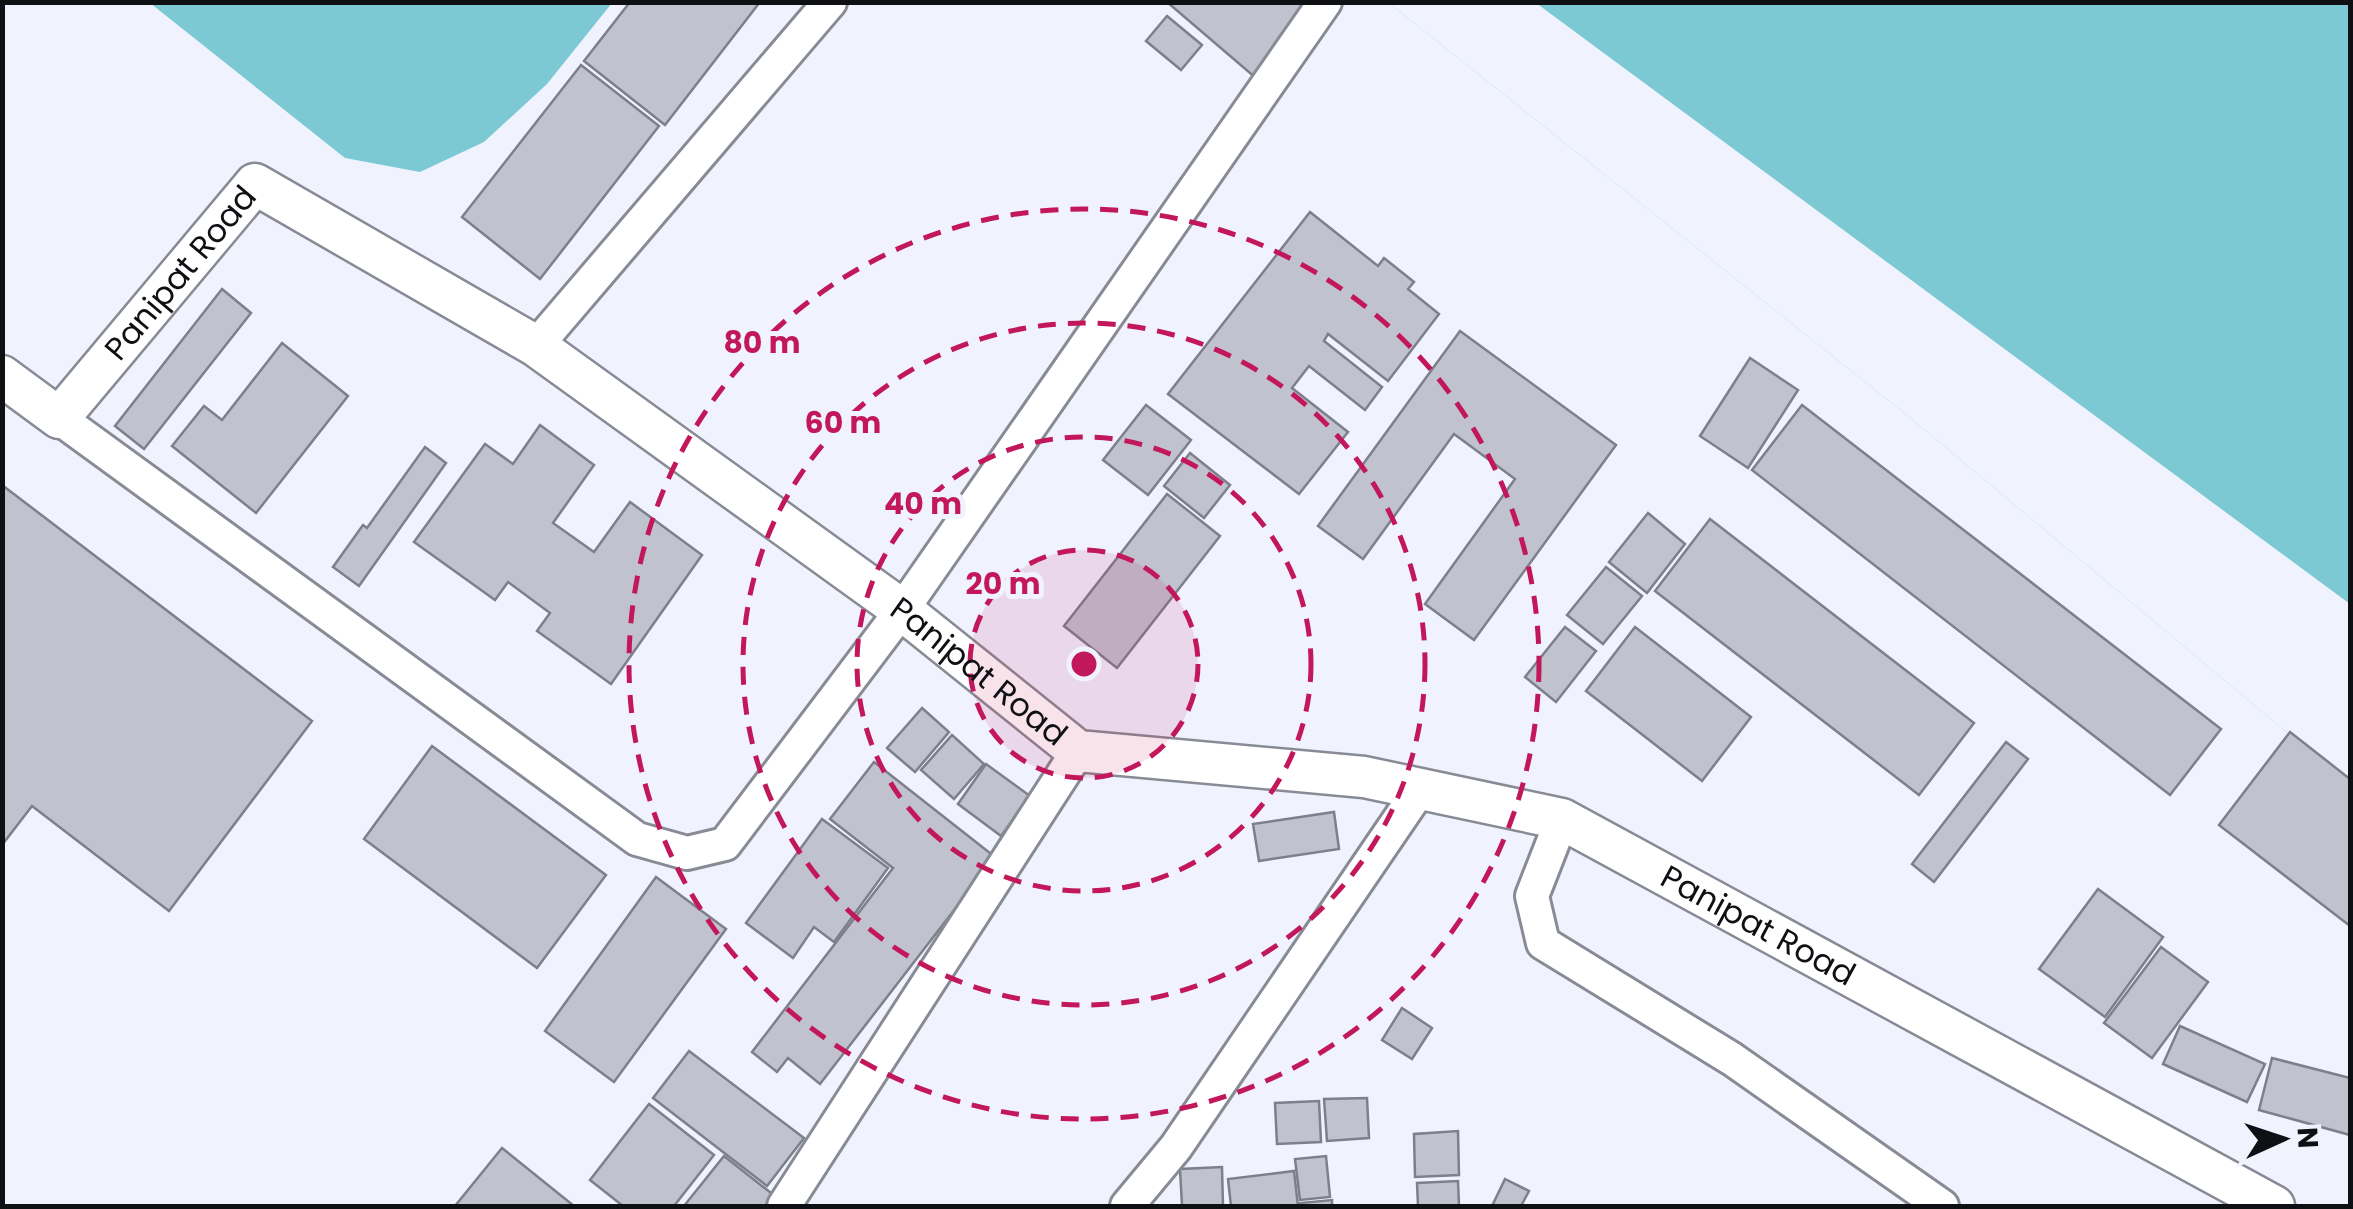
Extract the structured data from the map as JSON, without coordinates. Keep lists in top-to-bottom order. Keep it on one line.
{"streets":{"street":["Panipat Road"]},"north":"right","rings":["80 m","60 m","40 m","20 m"]}
